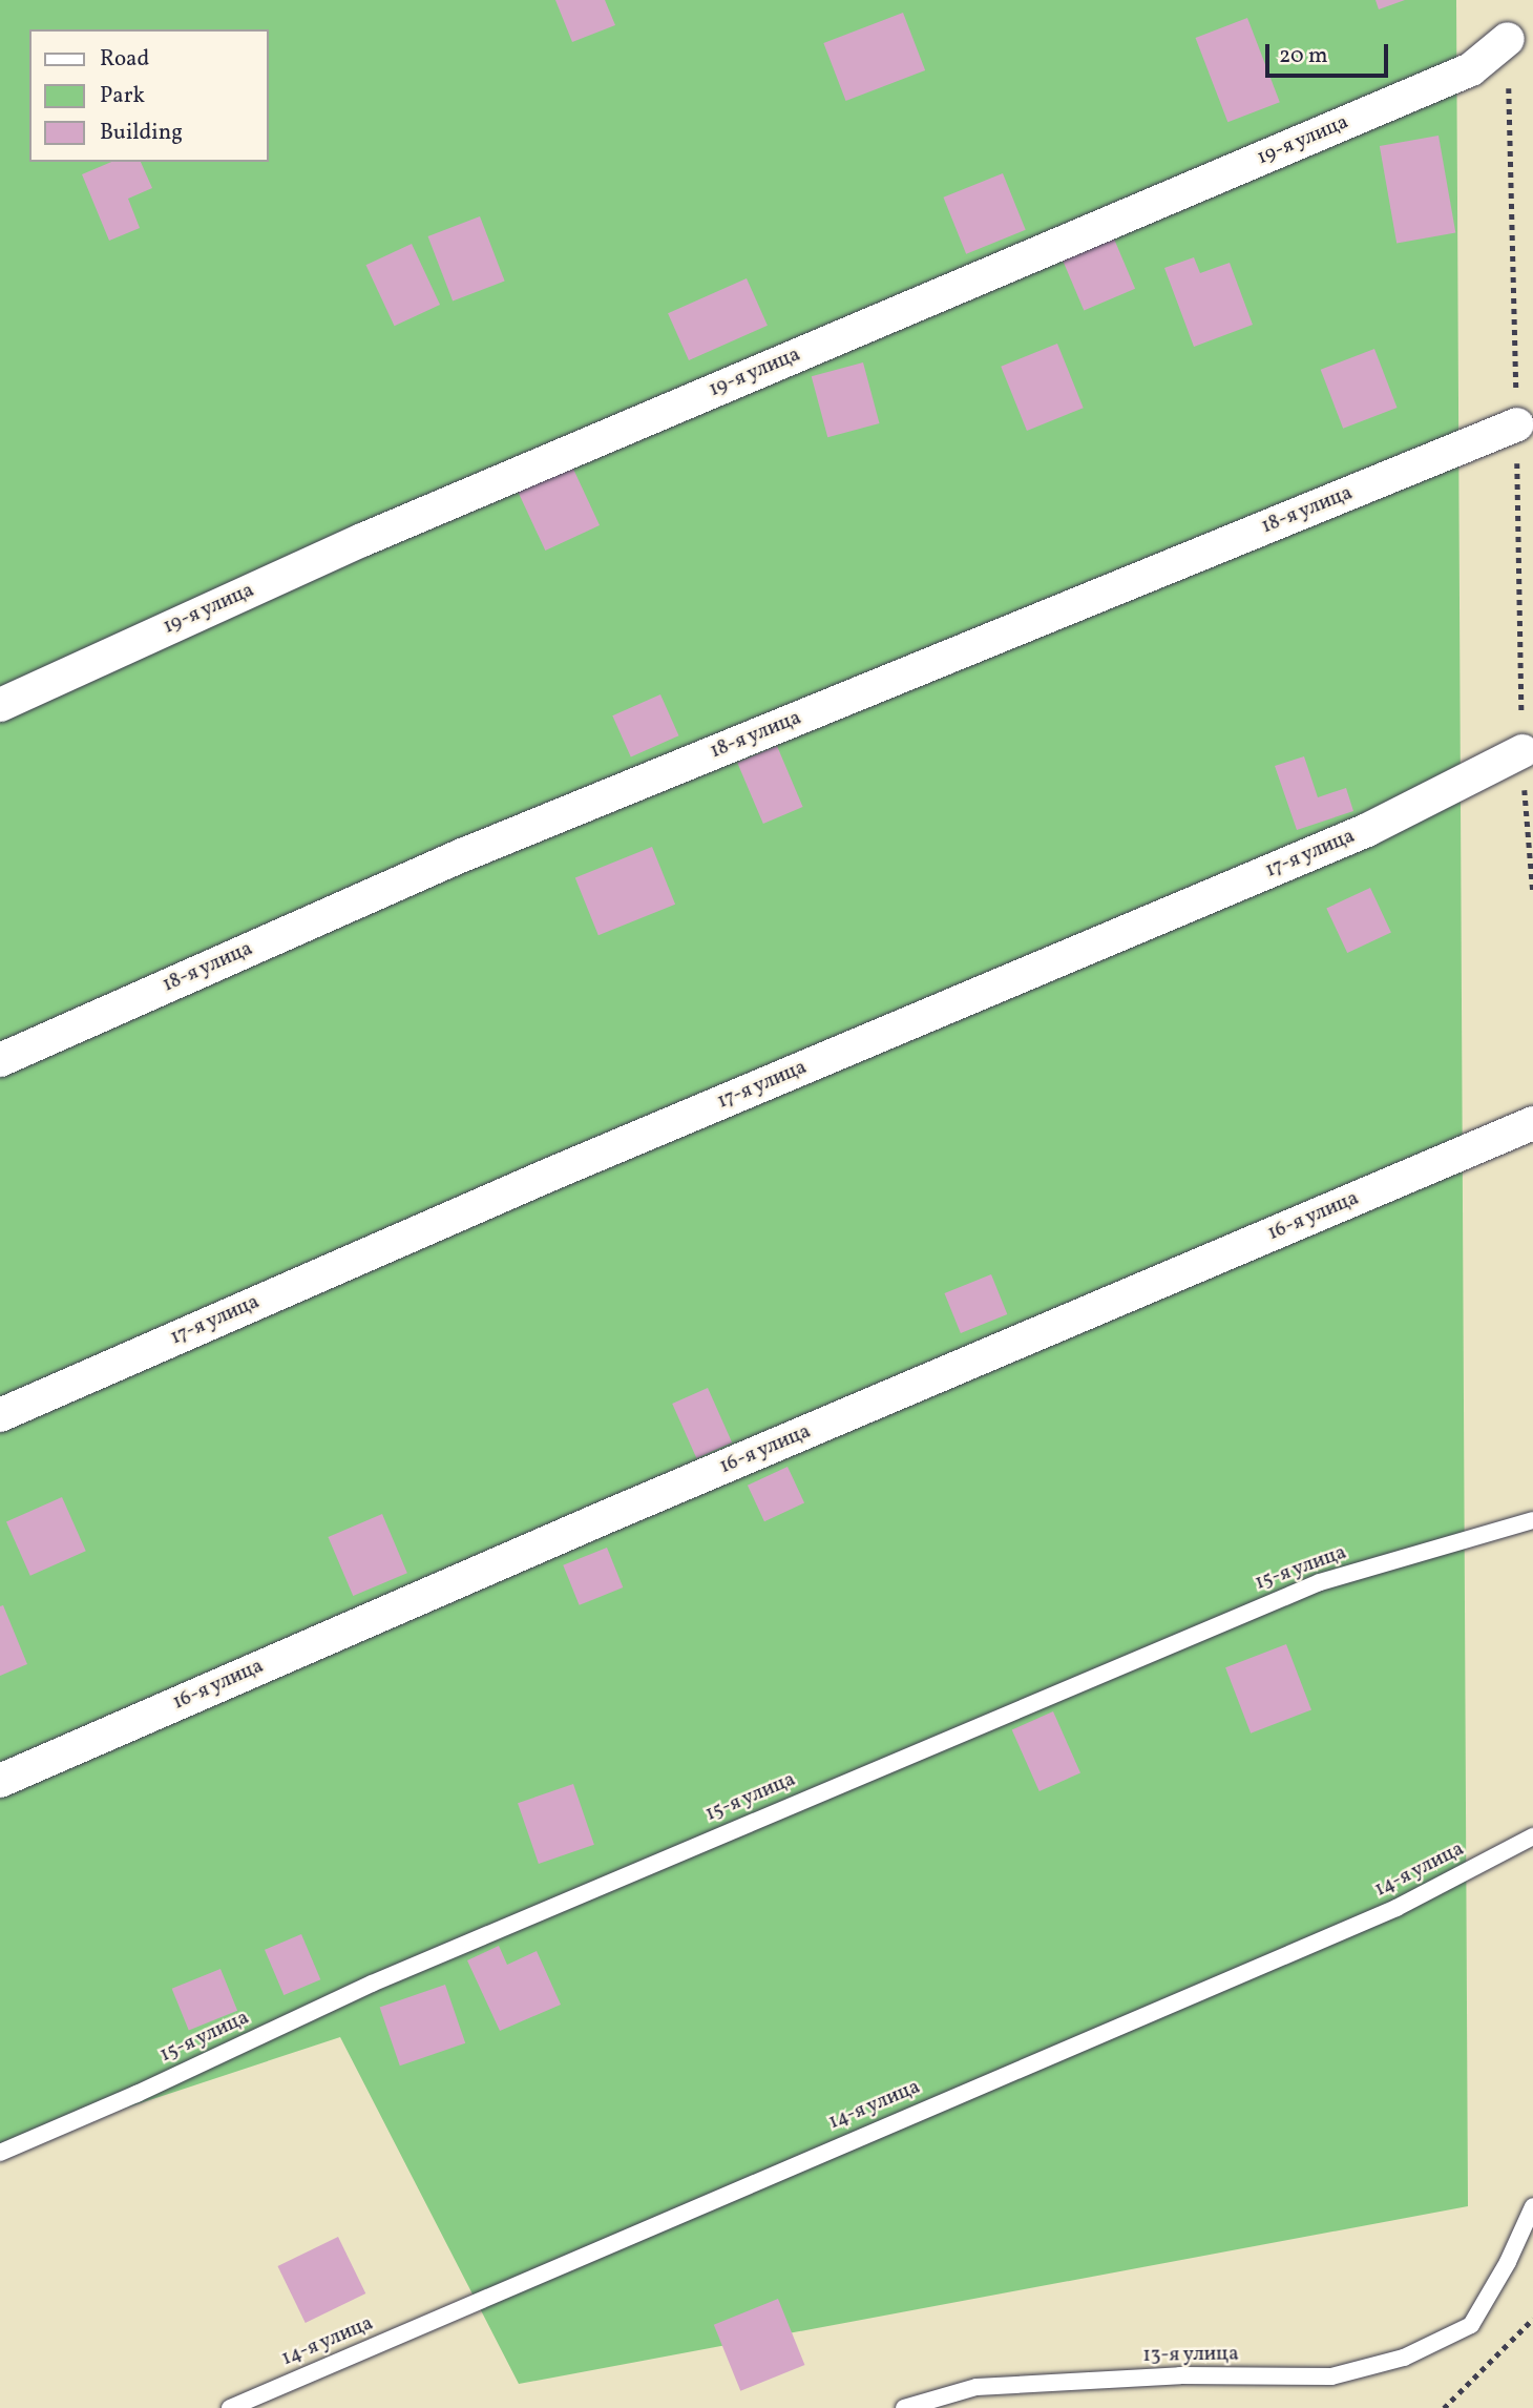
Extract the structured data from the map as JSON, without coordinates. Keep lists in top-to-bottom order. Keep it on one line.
{"streets":{"street":["19-я улица","18-я улица","17-я улица","16-я улица"],"lane":["15-я улица","14-я улица","13-я улица"]},"legend":["Road","Park","Building"],"scale_bar":"20 m"}
